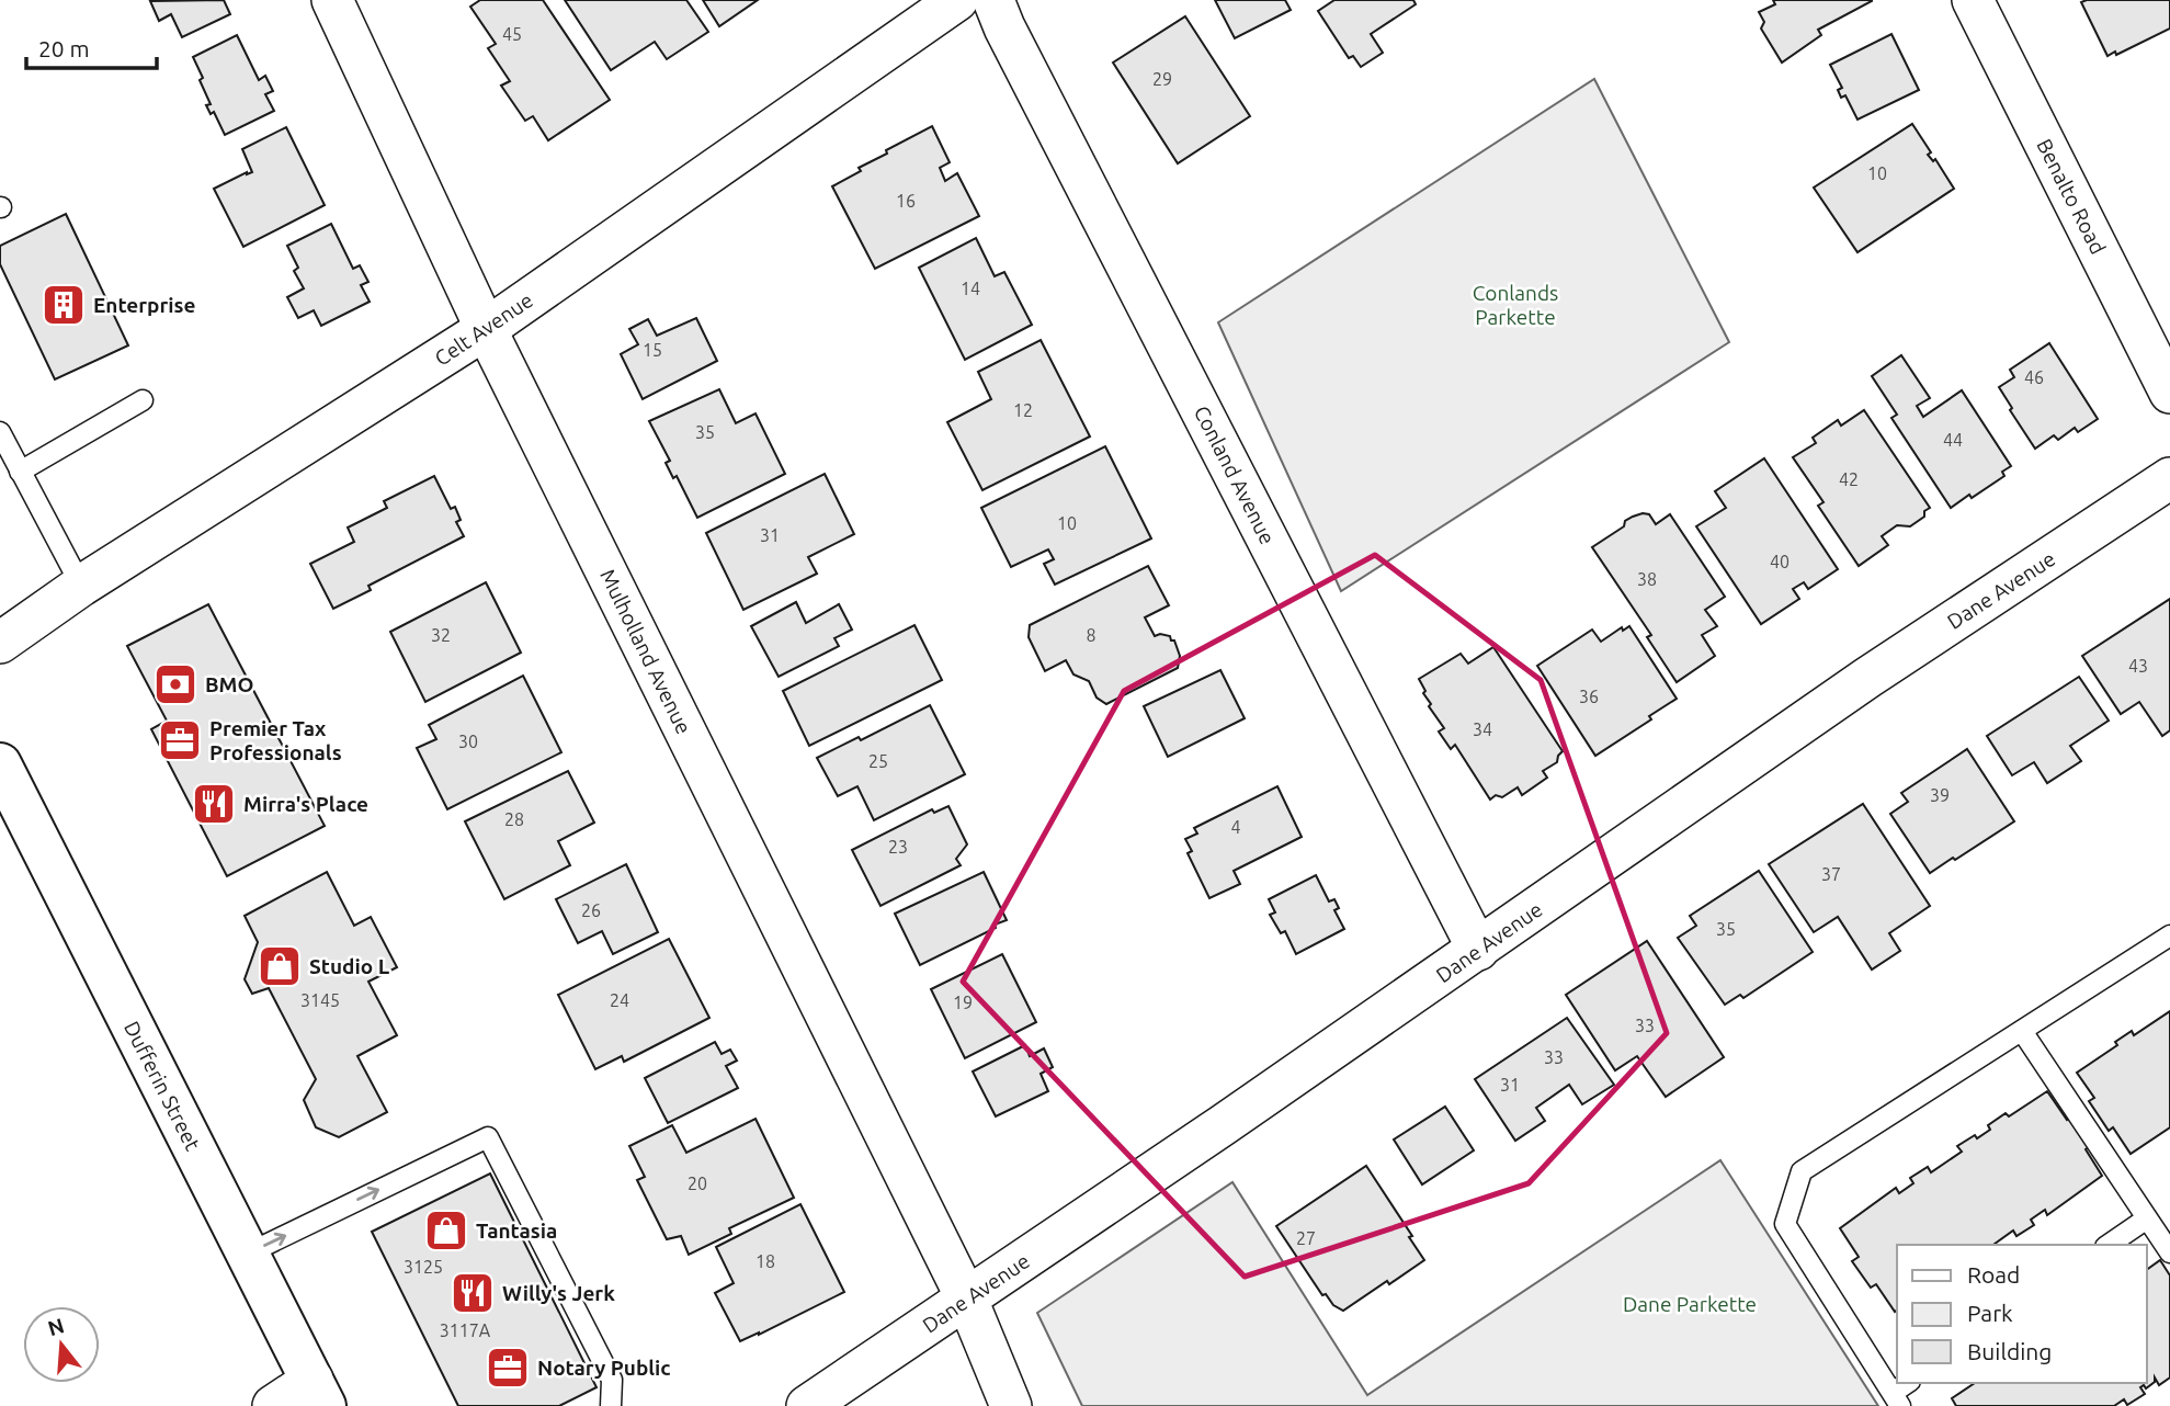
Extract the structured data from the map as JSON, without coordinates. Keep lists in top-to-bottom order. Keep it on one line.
{"streets":{"main road":["Dufferin Street"],"street":["Benalto Road","Celt Avenue","Conland Avenue","Dane Avenue","Mulholland Avenue"]},"crossings":[["Celt Avenue","Mulholland Avenue"],["Conland Avenue","Dane Avenue"],["Dane Avenue","Mulholland Avenue"]],"parks":["Conlands Parkette","Dane Parkette"],"places":{"building":["Enterprise"],"bank":["BMO"],"office":["Premier Tax Professionals","Notary Public"],"restaurant":["Mirra's Place","Willy's Jerk"],"shop":["Studio L","Tantasia"]},"house_numbers":["45","29","10","16","14","15","46","12","35","44","42","10","31","40","38","32","8","43","36","34","30","25","39","28","4","23","37","26","35","3145","24","19","33","33","31","20","27","18","3125","3117A"],"legend":["Road","Park","Building"],"scale_bar":"20 m","north":"top"}
